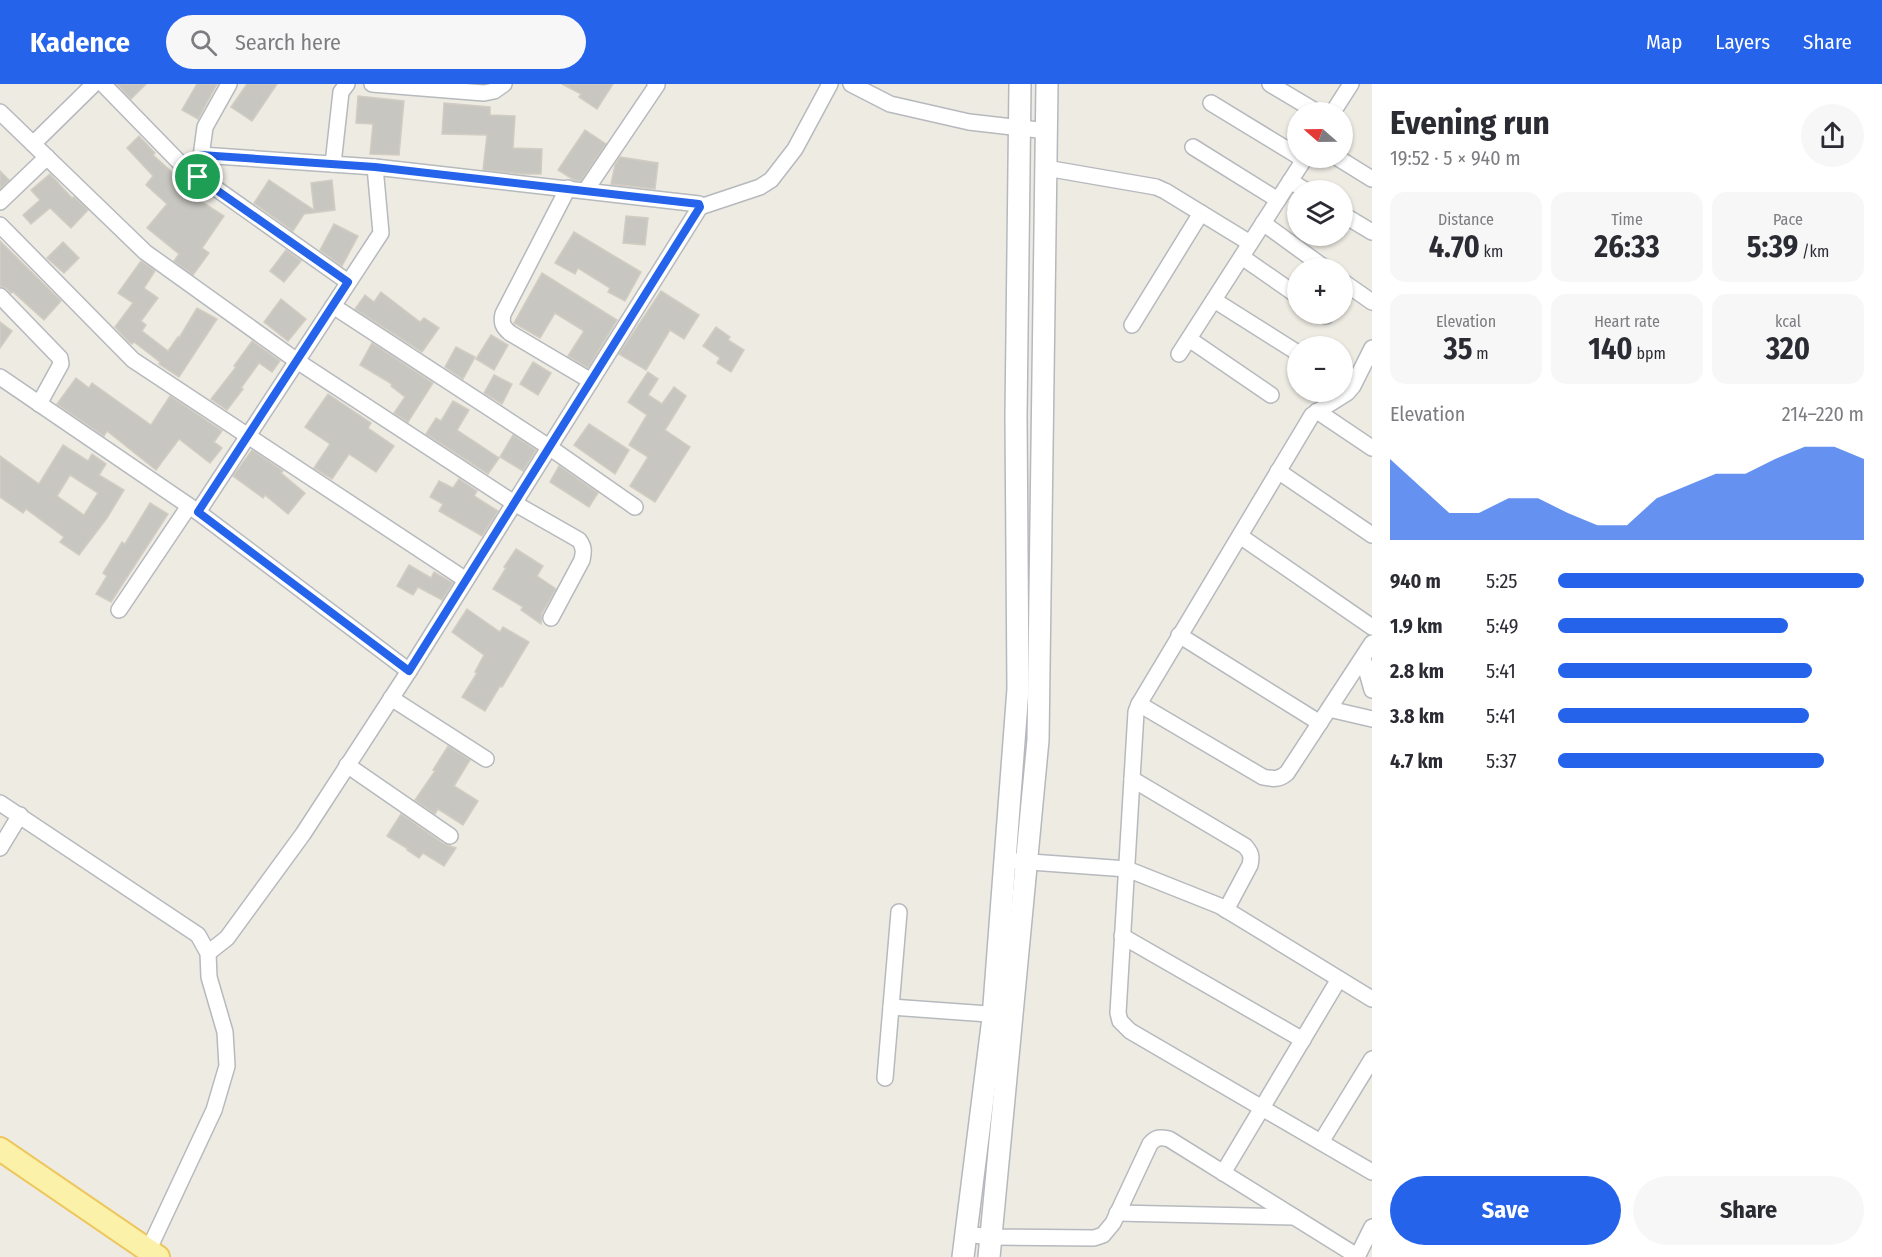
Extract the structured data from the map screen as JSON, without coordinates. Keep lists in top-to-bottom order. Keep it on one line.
{"north":"left","page":{"header":"Kadence","search":"Search here","nav":["Map","Layers","Share"],"heading":["Evening run","19:52 · 5 × 940 m"],"map_buttons":["+","−"],"stats":[["Distance","4.70 km"],["Time","26:33"],["Pace","5:39 /km"],["Elevation","35 m"],["Heart rate","140 bpm"],["kcal","320"]],"chart":["Elevation","214–220 m"],"list":[{"name":"940 m","note":"5:25"},{"name":"1.9 km","note":"5:49"},{"name":"2.8 km","note":"5:41"},{"name":"3.8 km","note":"5:41"},{"name":"4.7 km","note":"5:37"}],"buttons":["Save","Share"]}}
